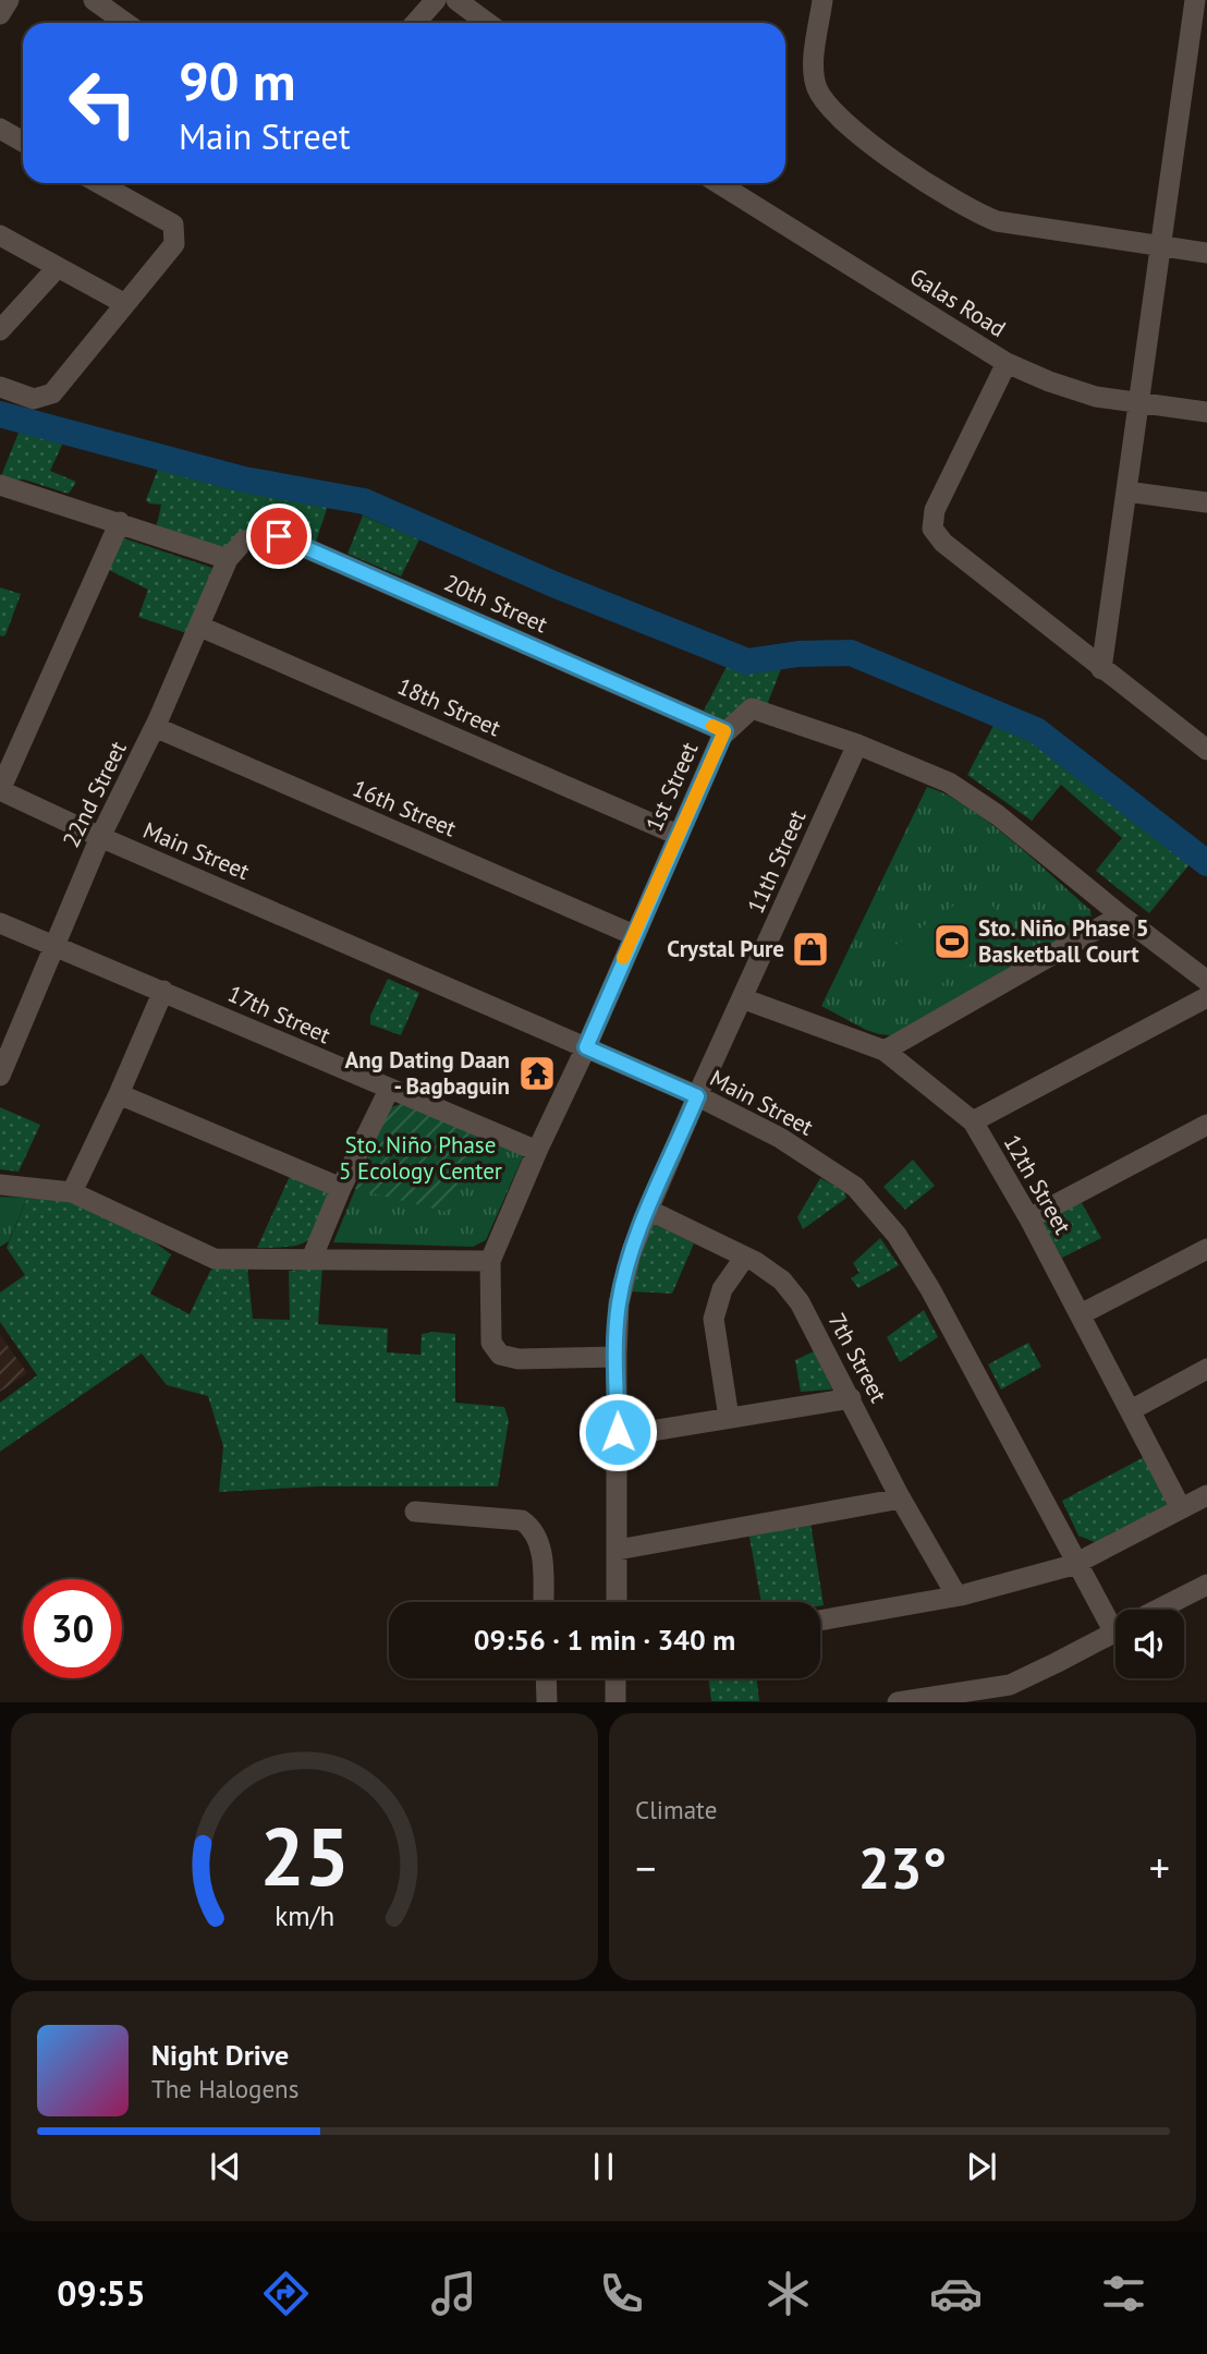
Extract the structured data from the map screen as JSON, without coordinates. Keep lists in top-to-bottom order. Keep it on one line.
{"streets":{"street":["Galas Road","20th Street","18th Street","1st Street","22nd Street","16th Street","Main Street","11th Street","17th Street","12th Street","7th Street"]},"crossings":[["20th Street","1st Street"],["20th Street","22nd Street"],["18th Street","1st Street"],["18th Street","22nd Street"],["1st Street","16th Street"],["1st Street","Main Street"],["1st Street","11th Street"],["1st Street","17th Street"],["22nd Street","16th Street"],["22nd Street","Main Street"],["22nd Street","17th Street"],["Main Street","11th Street"],["11th Street","12th Street"],["11th Street","7th Street"]],"parks":["Sto. Niño Phase 5 Ecology Center"],"places":{"sports":["Sto. Niño Phase 5 Basketball Court"],"shop":["Crystal Pure"],"temple":["Ang Dating Daan - Bagbaguin"]},"page":{"turn":["90 m","Main Street"],"limit":"30","trip":"09:56 · 1 min · 340 m","tile":"Climate","heat":["−","23°","+"],"song":["Night Drive","The Halogens"],"tabs":"09:55","gauge":["25","km/h"]}}
